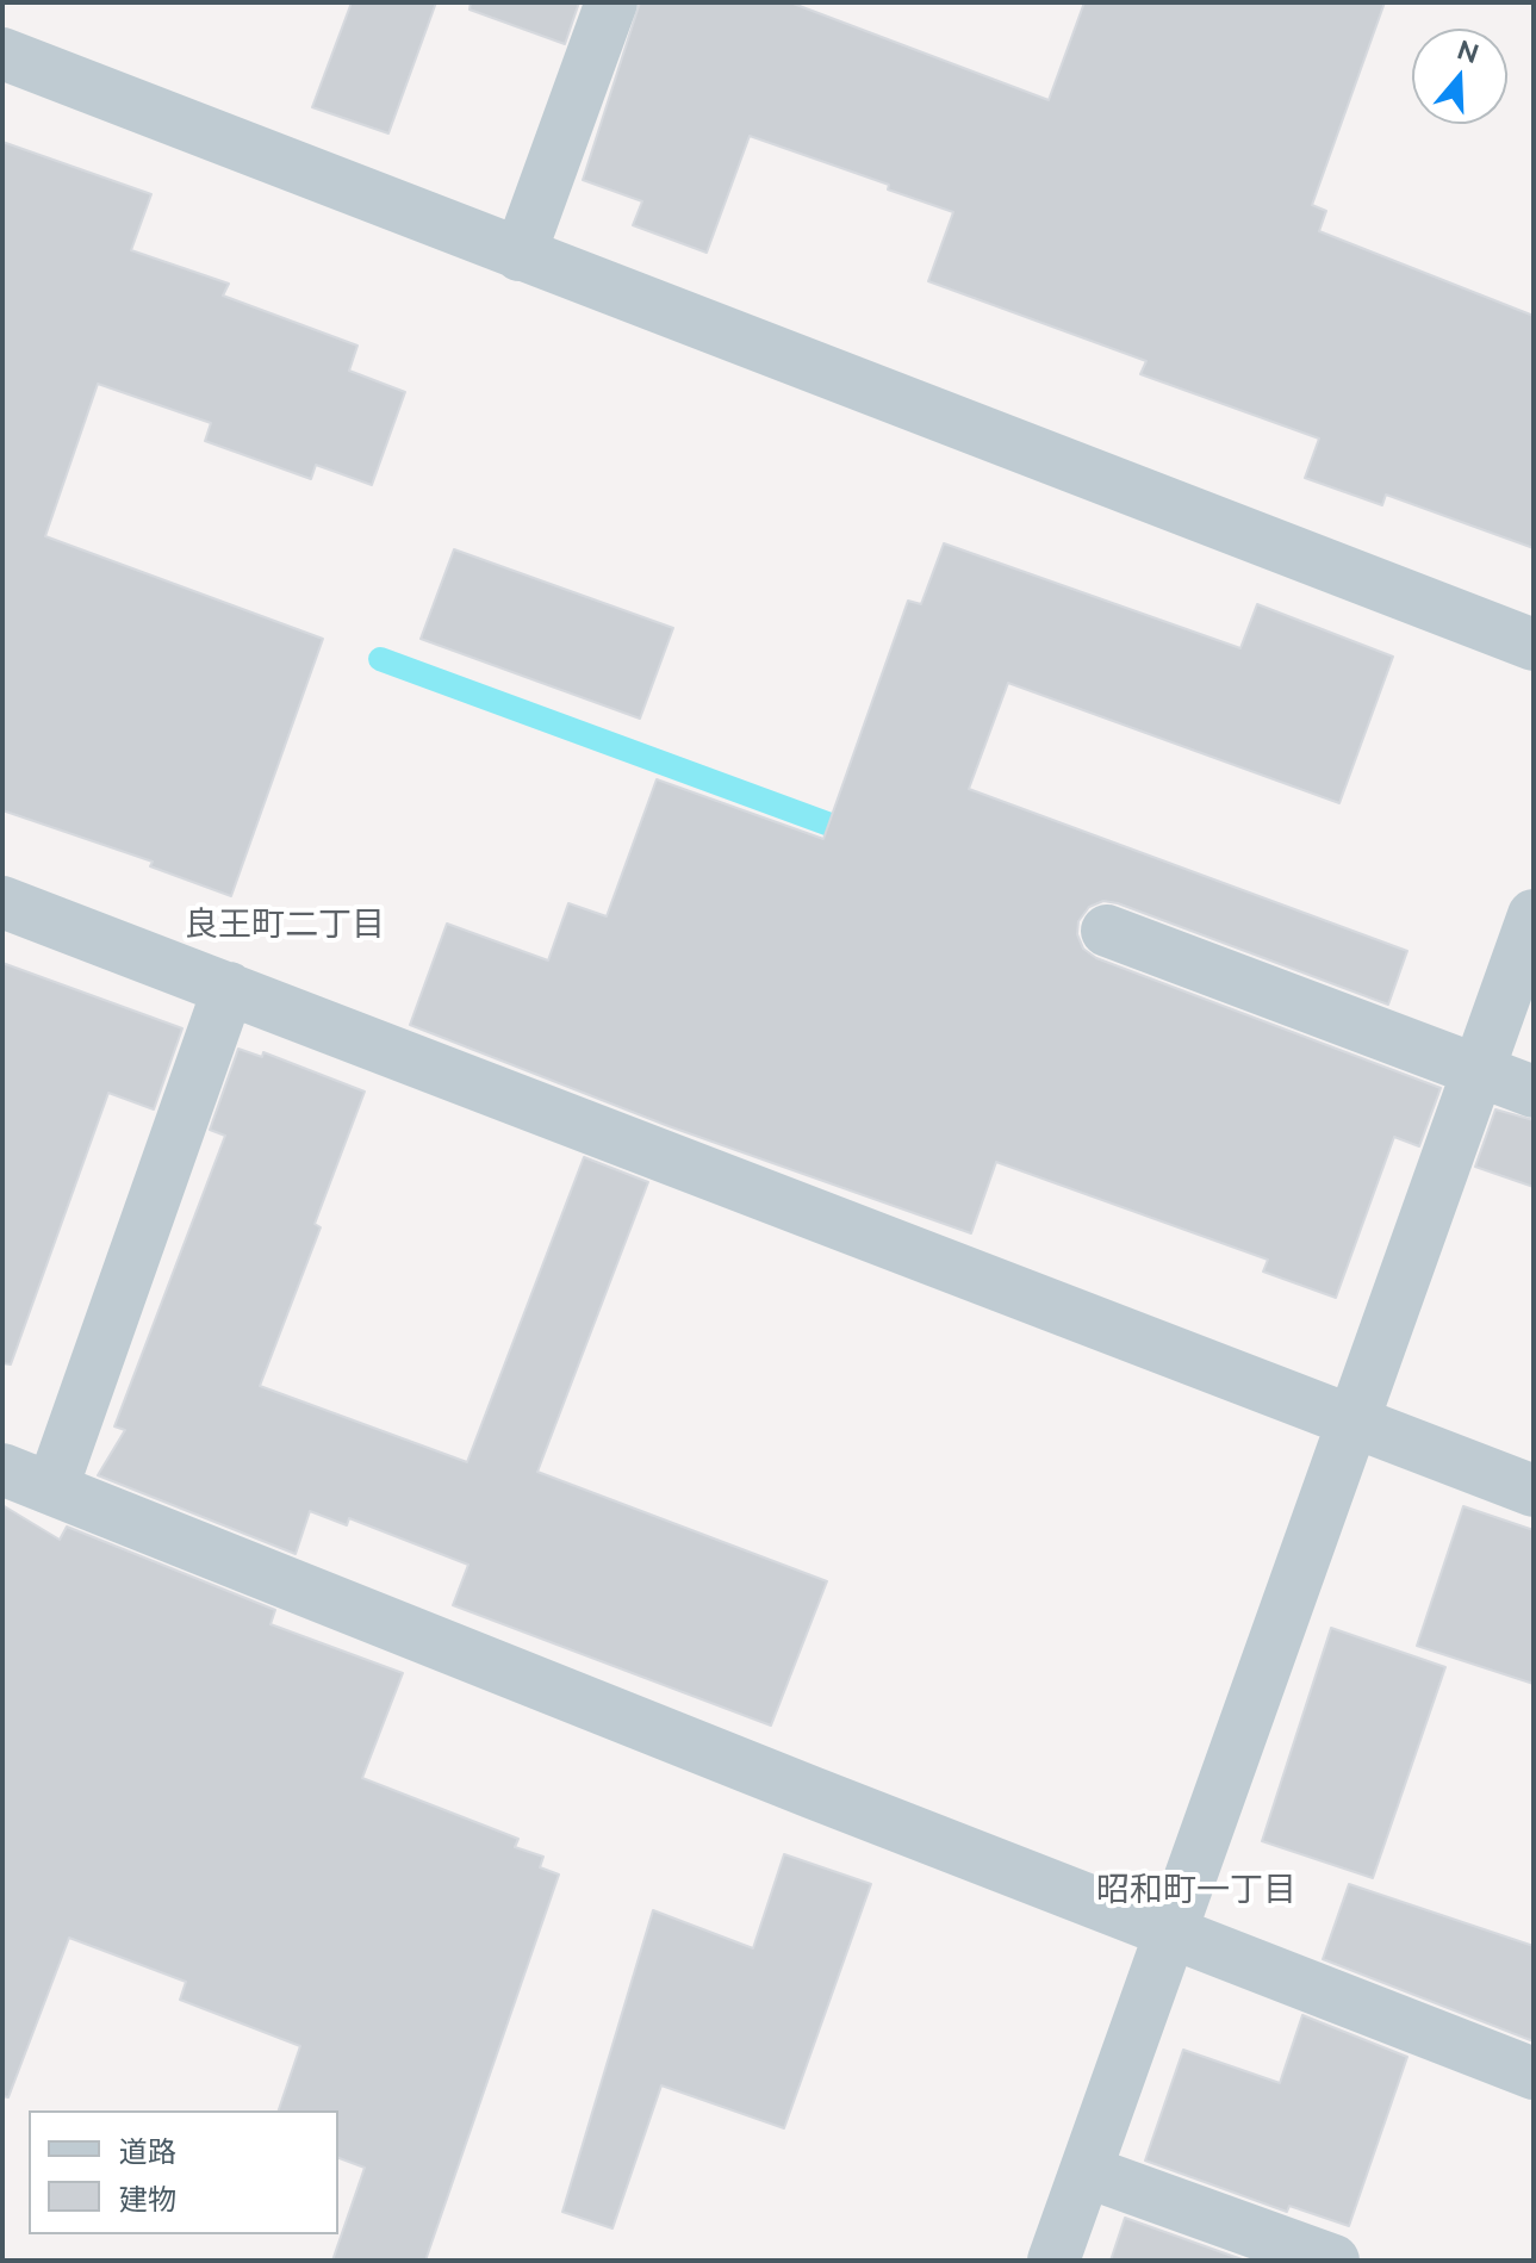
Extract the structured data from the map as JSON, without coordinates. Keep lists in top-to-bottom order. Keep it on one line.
{"districts":["良王町二丁目","昭和町一丁目"],"legend":["道路","建物"],"north":"top"}
